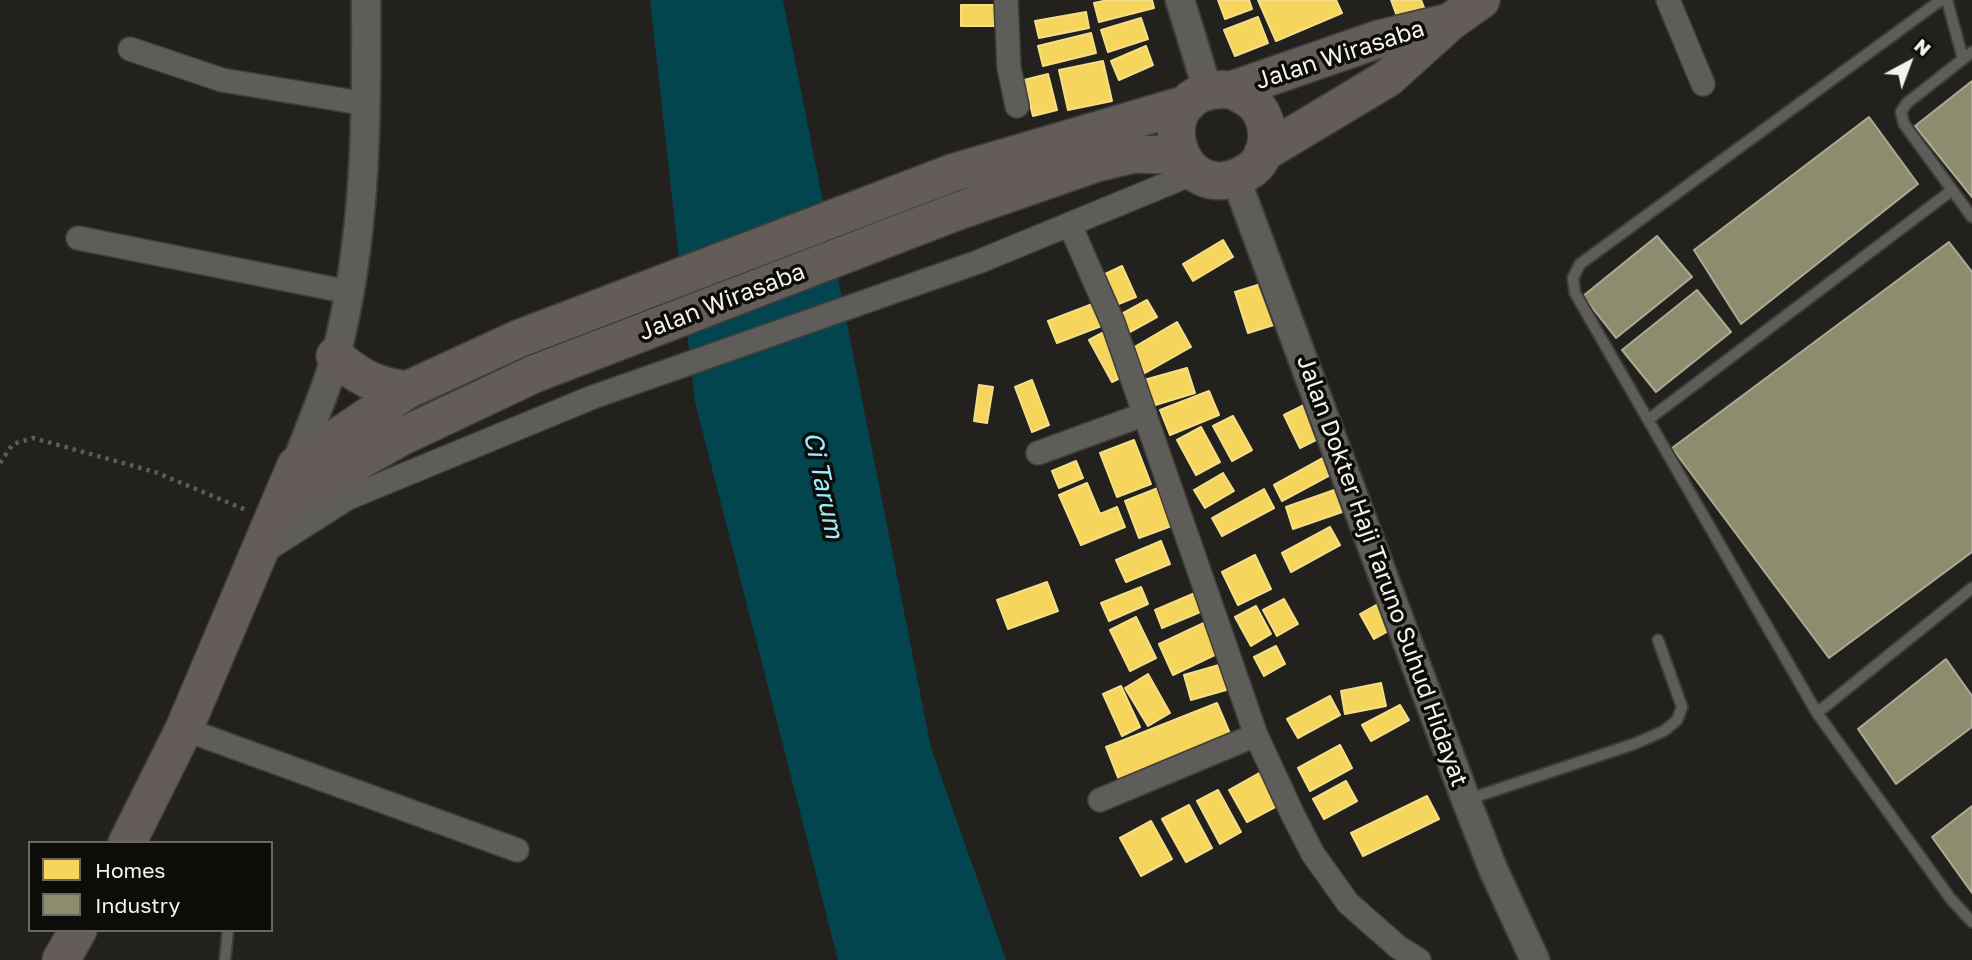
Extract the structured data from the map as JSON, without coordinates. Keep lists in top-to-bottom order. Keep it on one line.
{"streets":{"main road":["Jalan Wirasaba"],"street":["Jalan Dokter Haji Taruno Suhud Hidayat"]},"crossings":[["Jalan Wirasaba","Jalan Dokter Haji Taruno Suhud Hidayat"]],"water":["Ci Tarum"],"legend":["Homes","Industry"],"north":"top right"}
